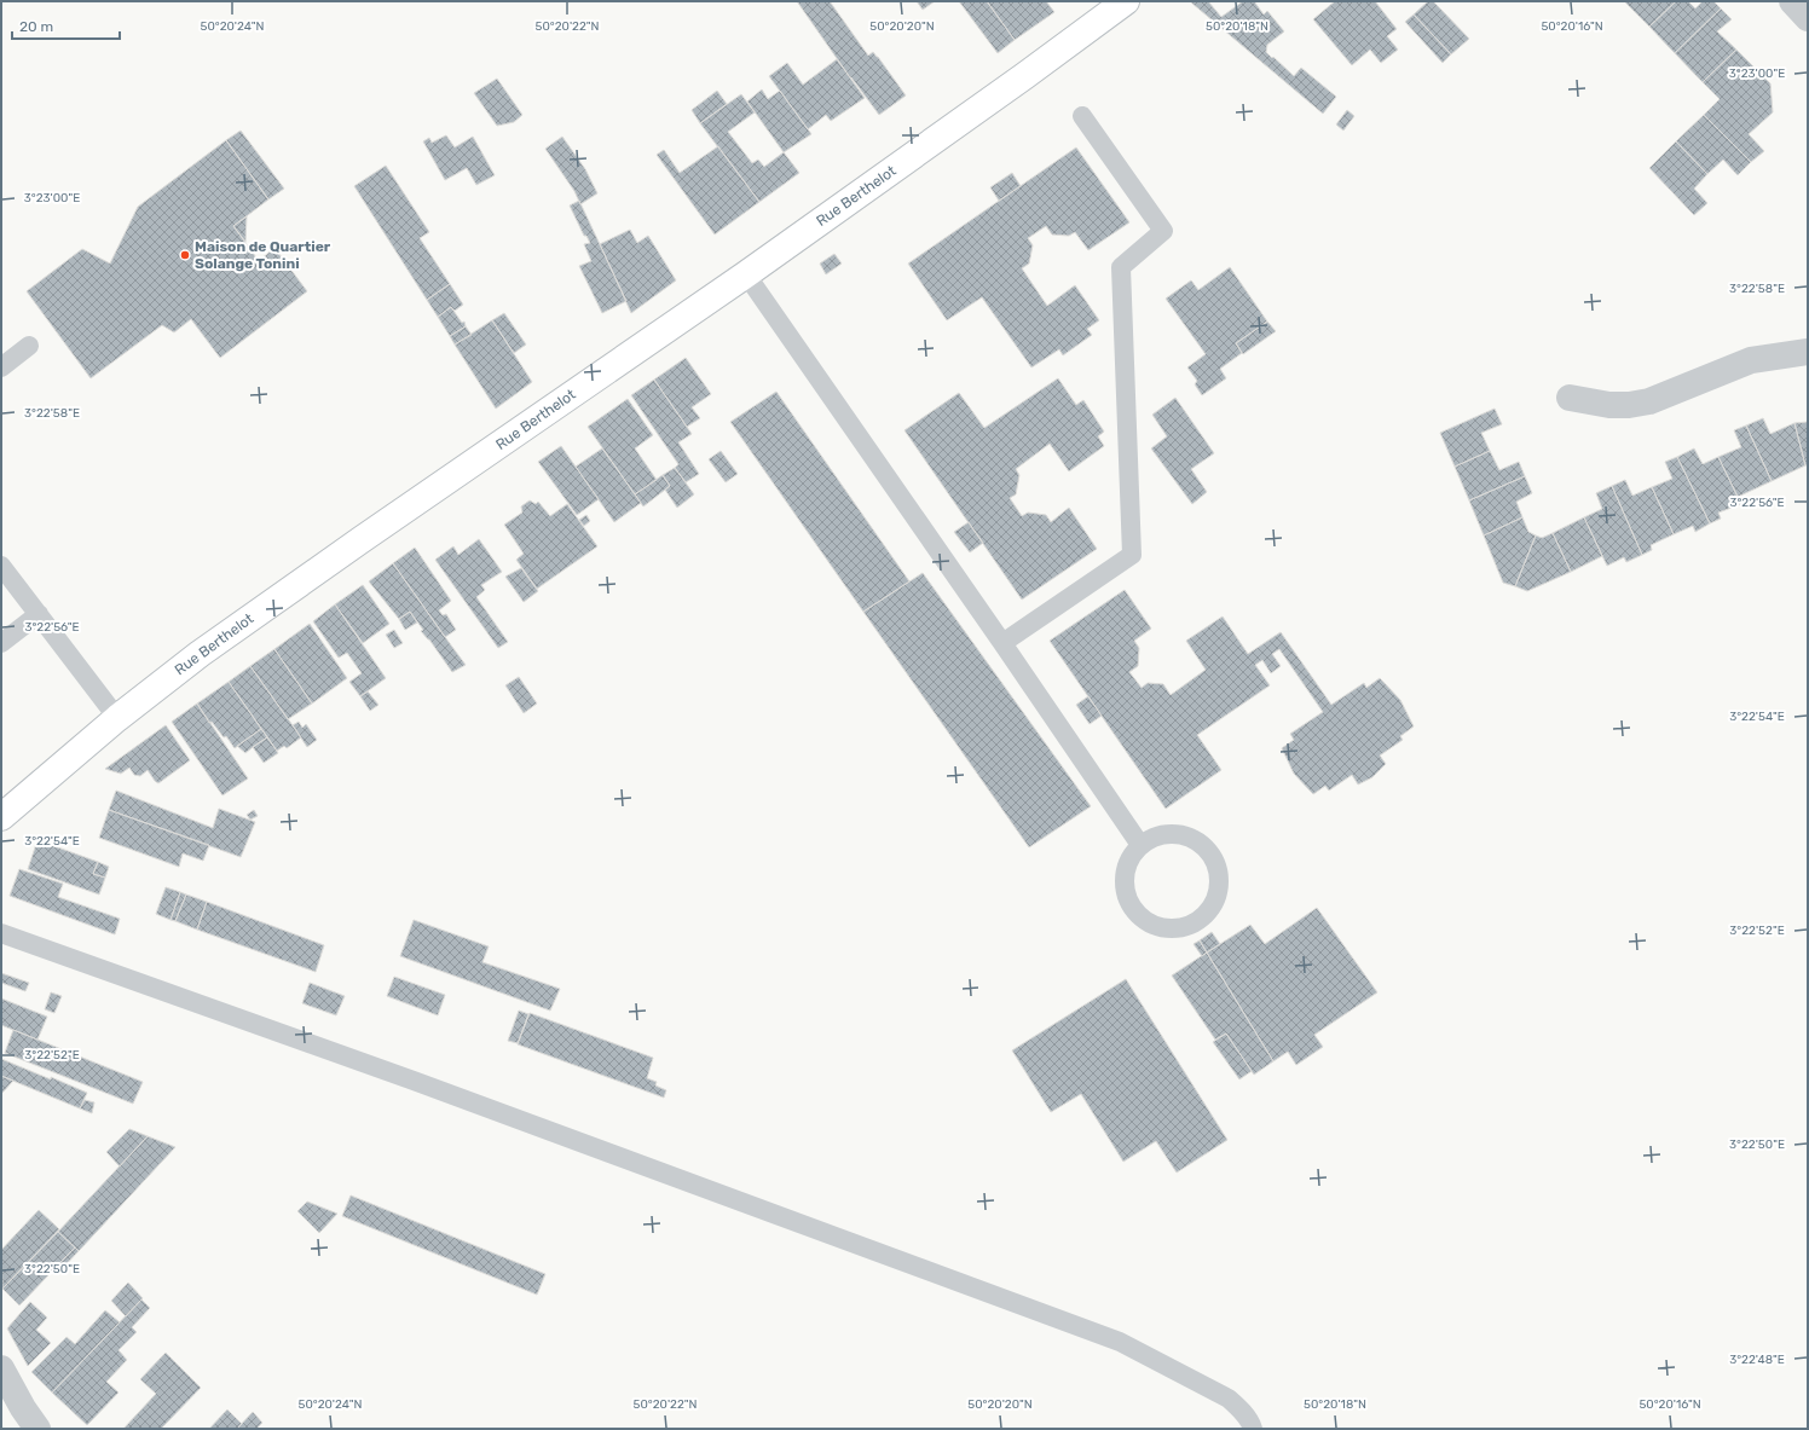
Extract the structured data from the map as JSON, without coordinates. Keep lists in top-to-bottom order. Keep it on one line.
{"streets":{"street":["Rue Berthelot"]},"places":["Maison de Quartier Solange Tonini"],"scale_bar":"20 m","coordinates":["50°20'24\"N","50°20'22\"N","50°20'20\"N","50°20'18\"N","50°20'16\"N","3°23'00\"E","3°22'58\"E","3°22'56\"E","3°22'54\"E","3°22'52\"E","3°22'50\"E","3°22'48\"E"]}
